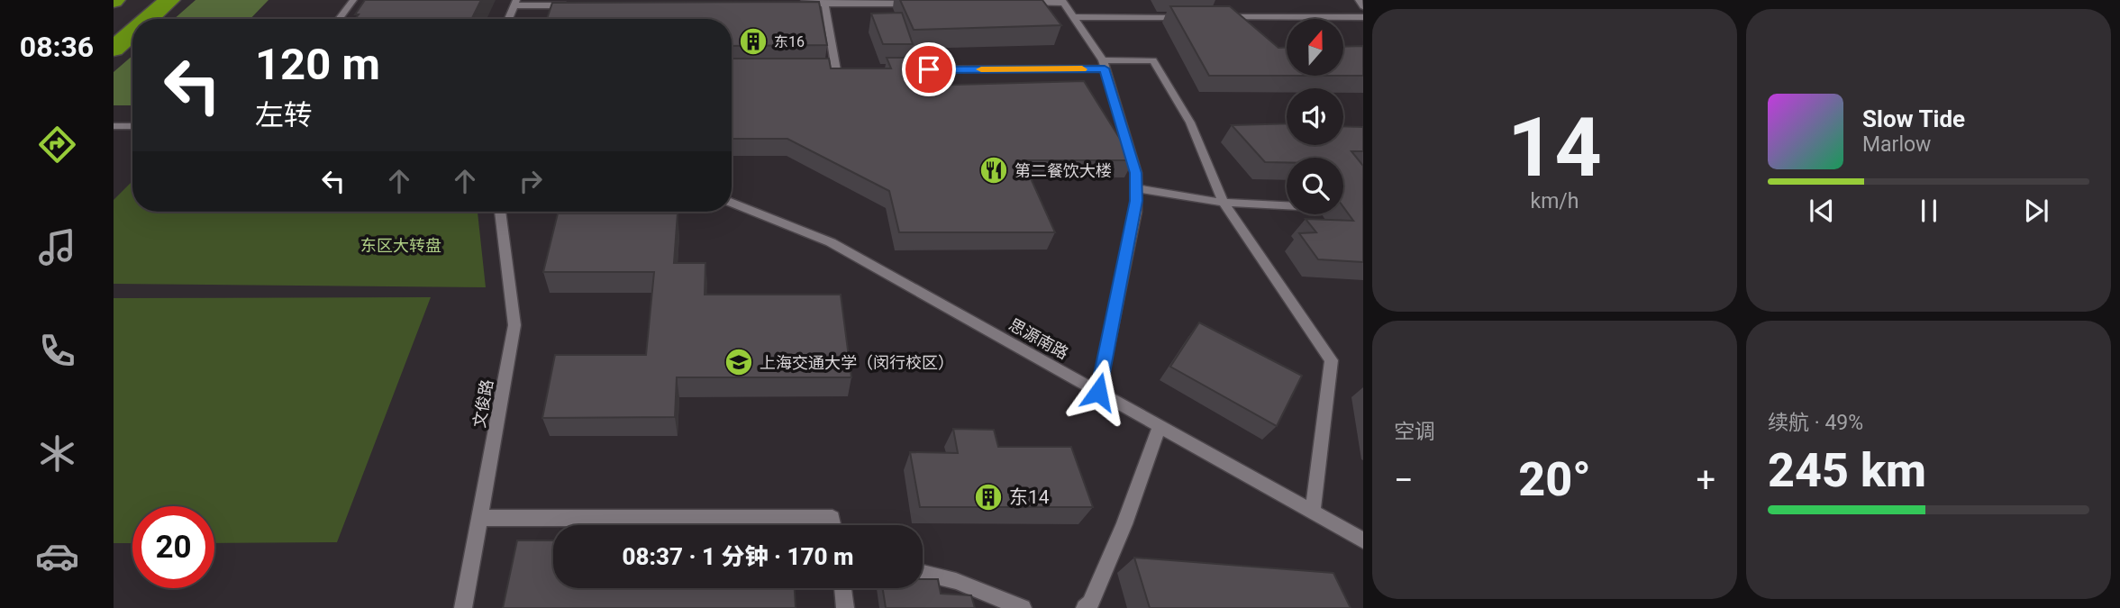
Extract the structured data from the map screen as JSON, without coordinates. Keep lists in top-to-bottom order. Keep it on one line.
{"streets":{"lane":["思源南路","文俊路"]},"parks":["东区大转盘"],"places":{"building":["东16","东14"],"restaurant":["第二餐饮大楼"],"school or university":["上海交通大学（闵行校区）"]},"north":"top","page":{"tabs":"08:36","tile":[["14","km/h"],"空调",["续航 · 49%","245 km"]],"turn":["120 m","左转"],"song":["Slow Tide","Marlow"],"heat":["−","20°","+"],"limit":"20","trip":"08:37 · 1 分钟 · 170 m"}}
